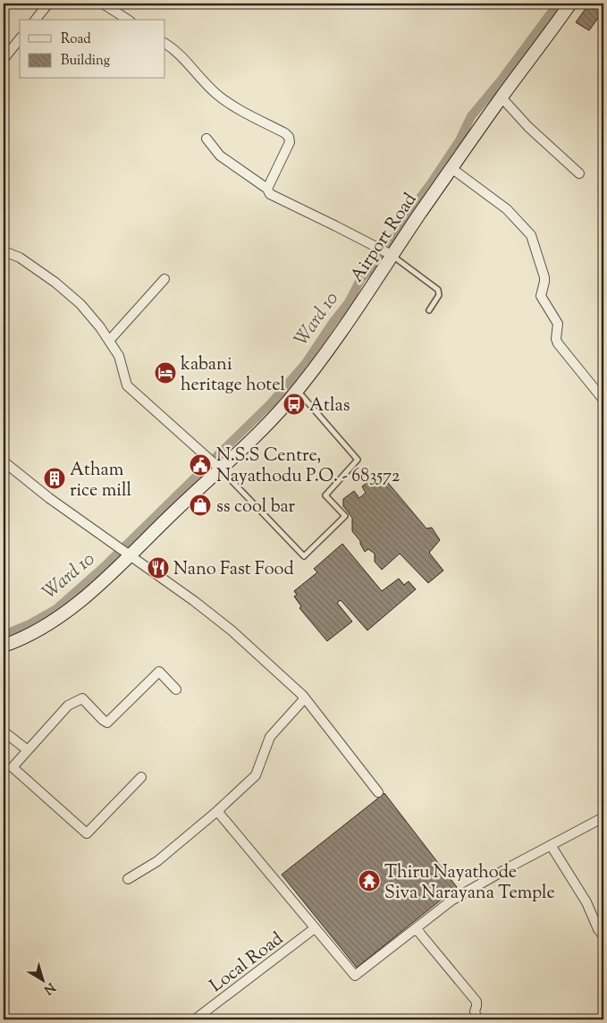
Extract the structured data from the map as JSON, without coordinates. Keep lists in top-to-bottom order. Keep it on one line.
{"streets":{"main road":["Airport Road"],"street":["Local Road"]},"water":["Ward 10"],"places":{"hotel":["kabani heritage hotel"],"bus stop":["Atlas"],"public building":["N.S.S Centre, Nayathodu P.O. - 683572"],"building":["Atham rice mill"],"shop":["ss cool bar"],"restaurant":["Nano Fast Food"],"temple":["Thiru Nayathode Siva Narayana Temple"]},"legend":["Road","Building"],"north":"bottom right"}
